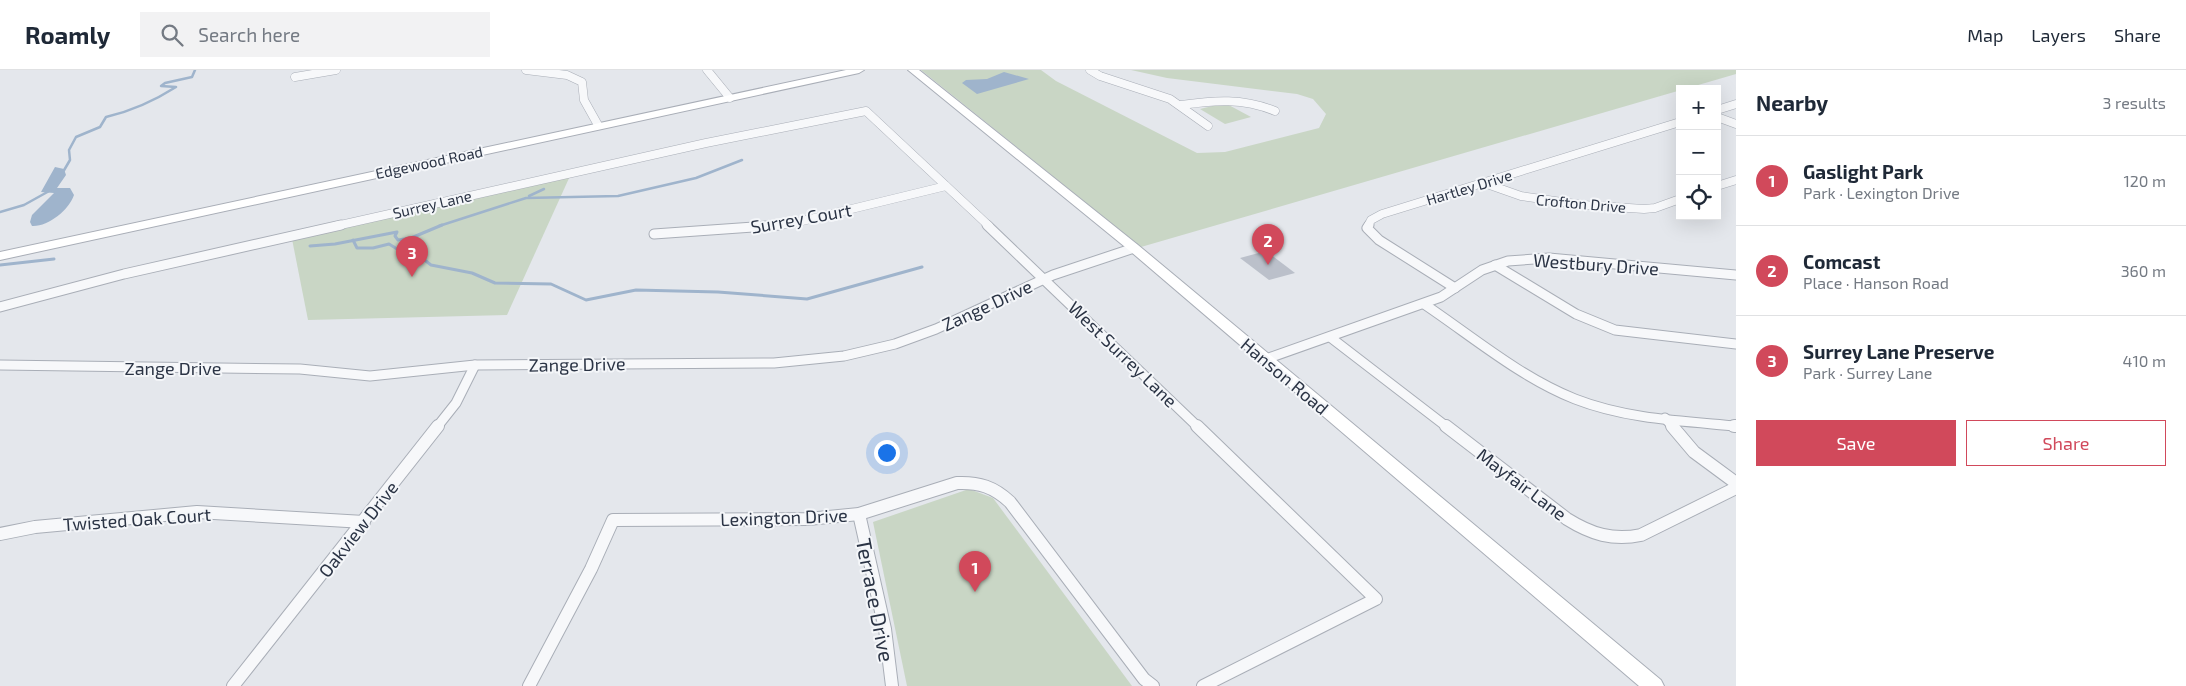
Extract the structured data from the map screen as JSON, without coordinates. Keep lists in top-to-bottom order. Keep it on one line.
{"streets":{"street":["Edgewood Road","Hartley Drive","Crofton Drive","Surrey Lane","Surrey Court","Westbury Drive","Zange Drive","West Surrey Lane","Hanson Road","Mayfair Lane","Lexington Drive","Twisted Oak Court","Oakview Drive","Terrace Drive"]},"crossings":[["Hartley Drive","Crofton Drive"],["Hartley Drive","Westbury Drive"],["Surrey Lane","West Surrey Lane"],["Surrey Court","West Surrey Lane"],["Westbury Drive","Hanson Road"],["Westbury Drive","Mayfair Lane"],["Zange Drive","West Surrey Lane"],["Zange Drive","Hanson Road"],["Zange Drive","Oakview Drive"],["Lexington Drive","Terrace Drive"],["Twisted Oak Court","Oakview Drive"]],"page":{"header":"Roamly","search":"Search here","nav":["Map","Layers","Share"],"heading":["Nearby","3 results"],"map_buttons":["+","−"],"list":[{"mark":"1","name":"Gaslight Park","note":"Park · Lexington Drive","value":"120 m"},{"mark":"2","name":"Comcast","note":"Place · Hanson Road","value":"360 m"},{"mark":"3","name":"Surrey Lane Preserve","note":"Park · Surrey Lane","value":"410 m"}],"pins":["2","3","1"],"buttons":["Save","Share"]}}
